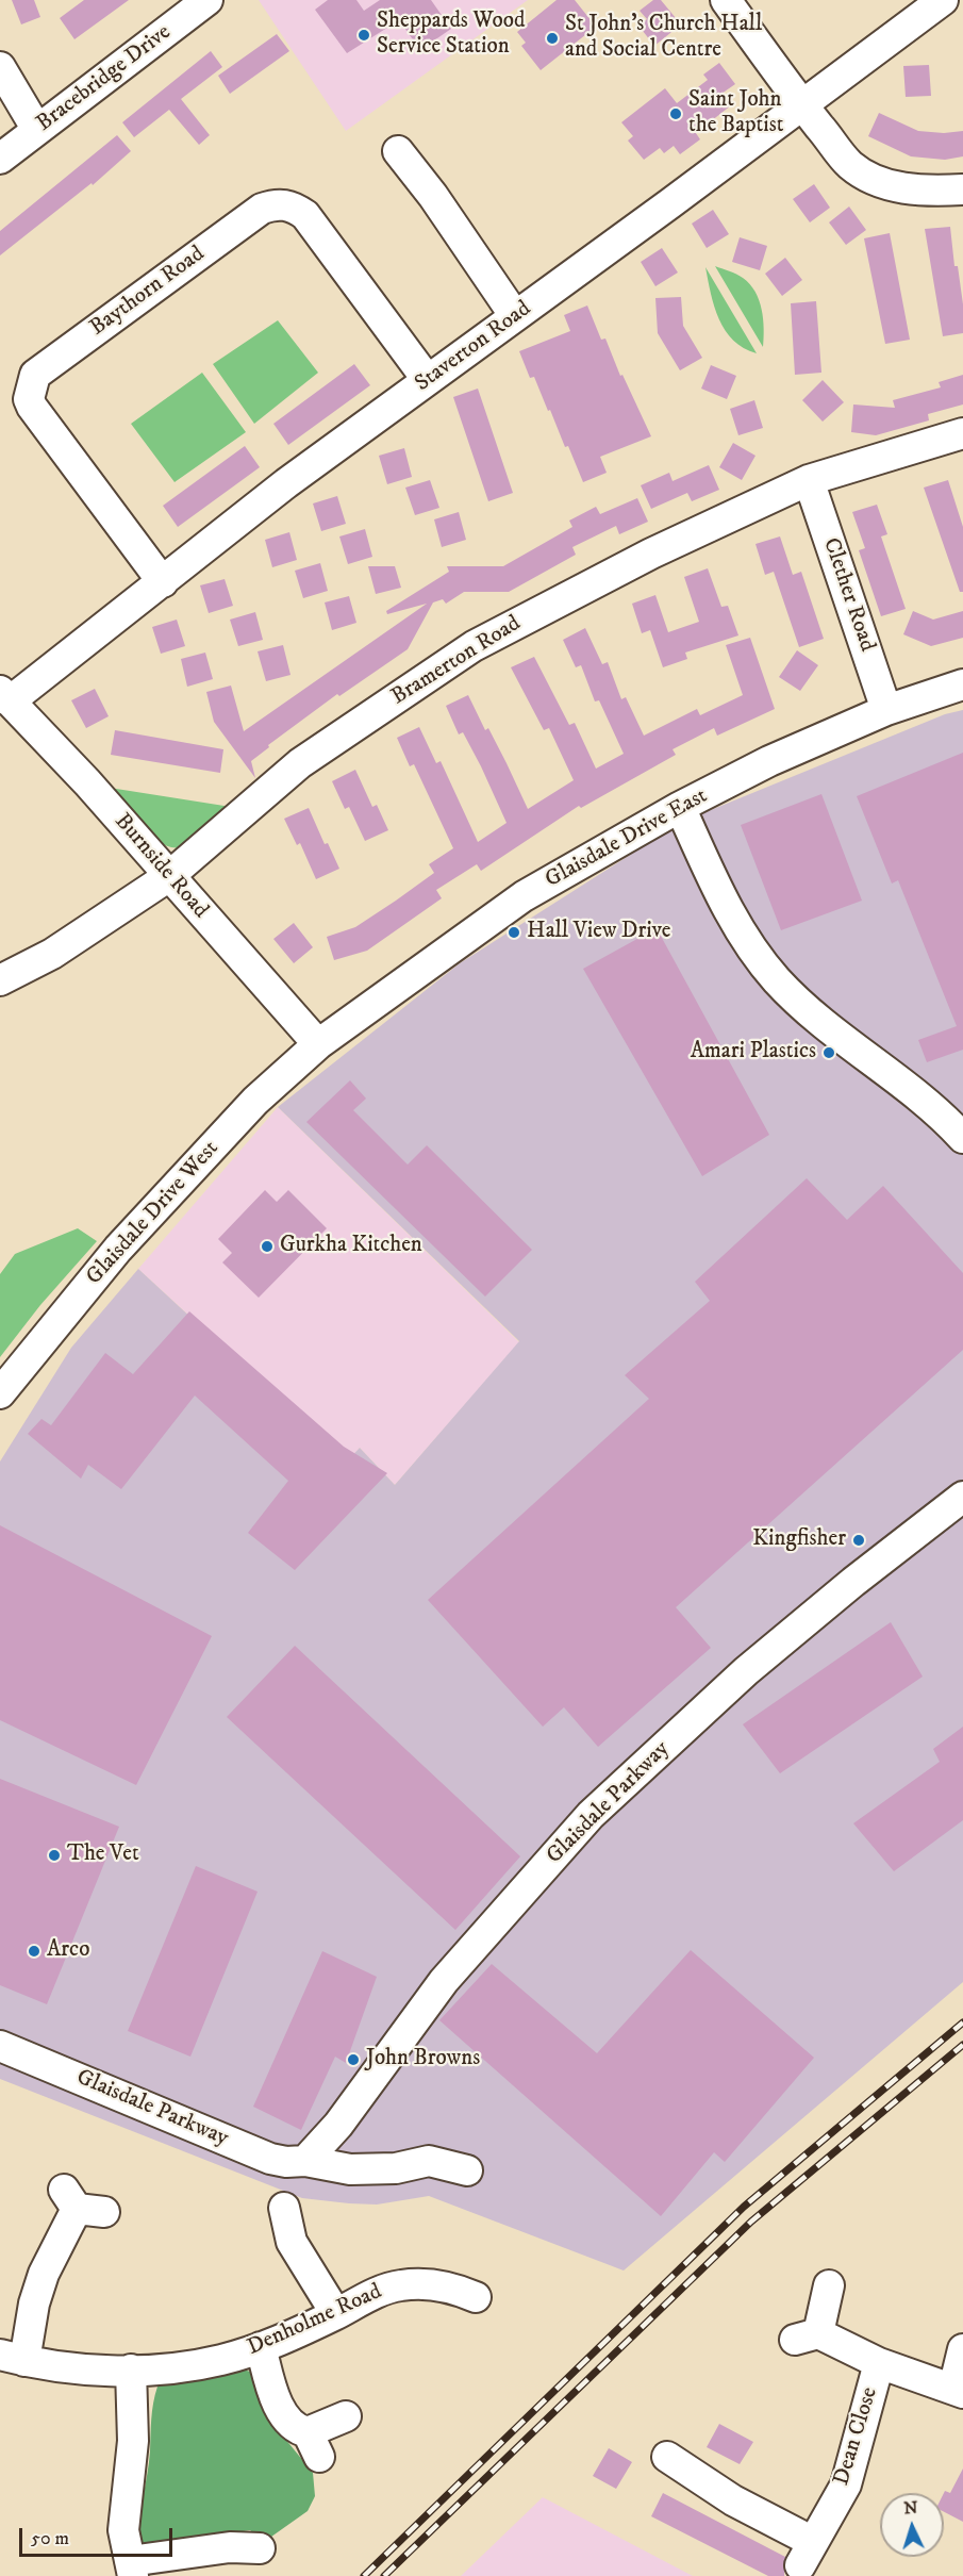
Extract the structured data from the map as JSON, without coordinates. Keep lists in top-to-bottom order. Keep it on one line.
{"streets":{"street":["Bracebridge Drive","Baythorn Road","Staverton Road","Clether Road","Bramerton Road","Glaisdale Drive East","Burnside Road","Glaisdale Drive West","Glaisdale Parkway","Denholme Road","Dean Close"]},"crossings":[["Baythorn Road","Staverton Road"],["Staverton Road","Burnside Road"],["Clether Road","Bramerton Road"],["Clether Road","Glaisdale Drive East"],["Bramerton Road","Burnside Road"],["Glaisdale Drive East","Burnside Road"],["Glaisdale Drive East","Glaisdale Drive West"],["Burnside Road","Glaisdale Drive West"]],"places":["Sheppards Wood Service Station","St John's Church Hall and Social Centre","Saint John the Baptist","Hall View Drive","Amari Plastics","Gurkha Kitchen","Kingfisher","The Vet","Arco","John Browns"],"scale_bar":"50 m","north":"top"}
